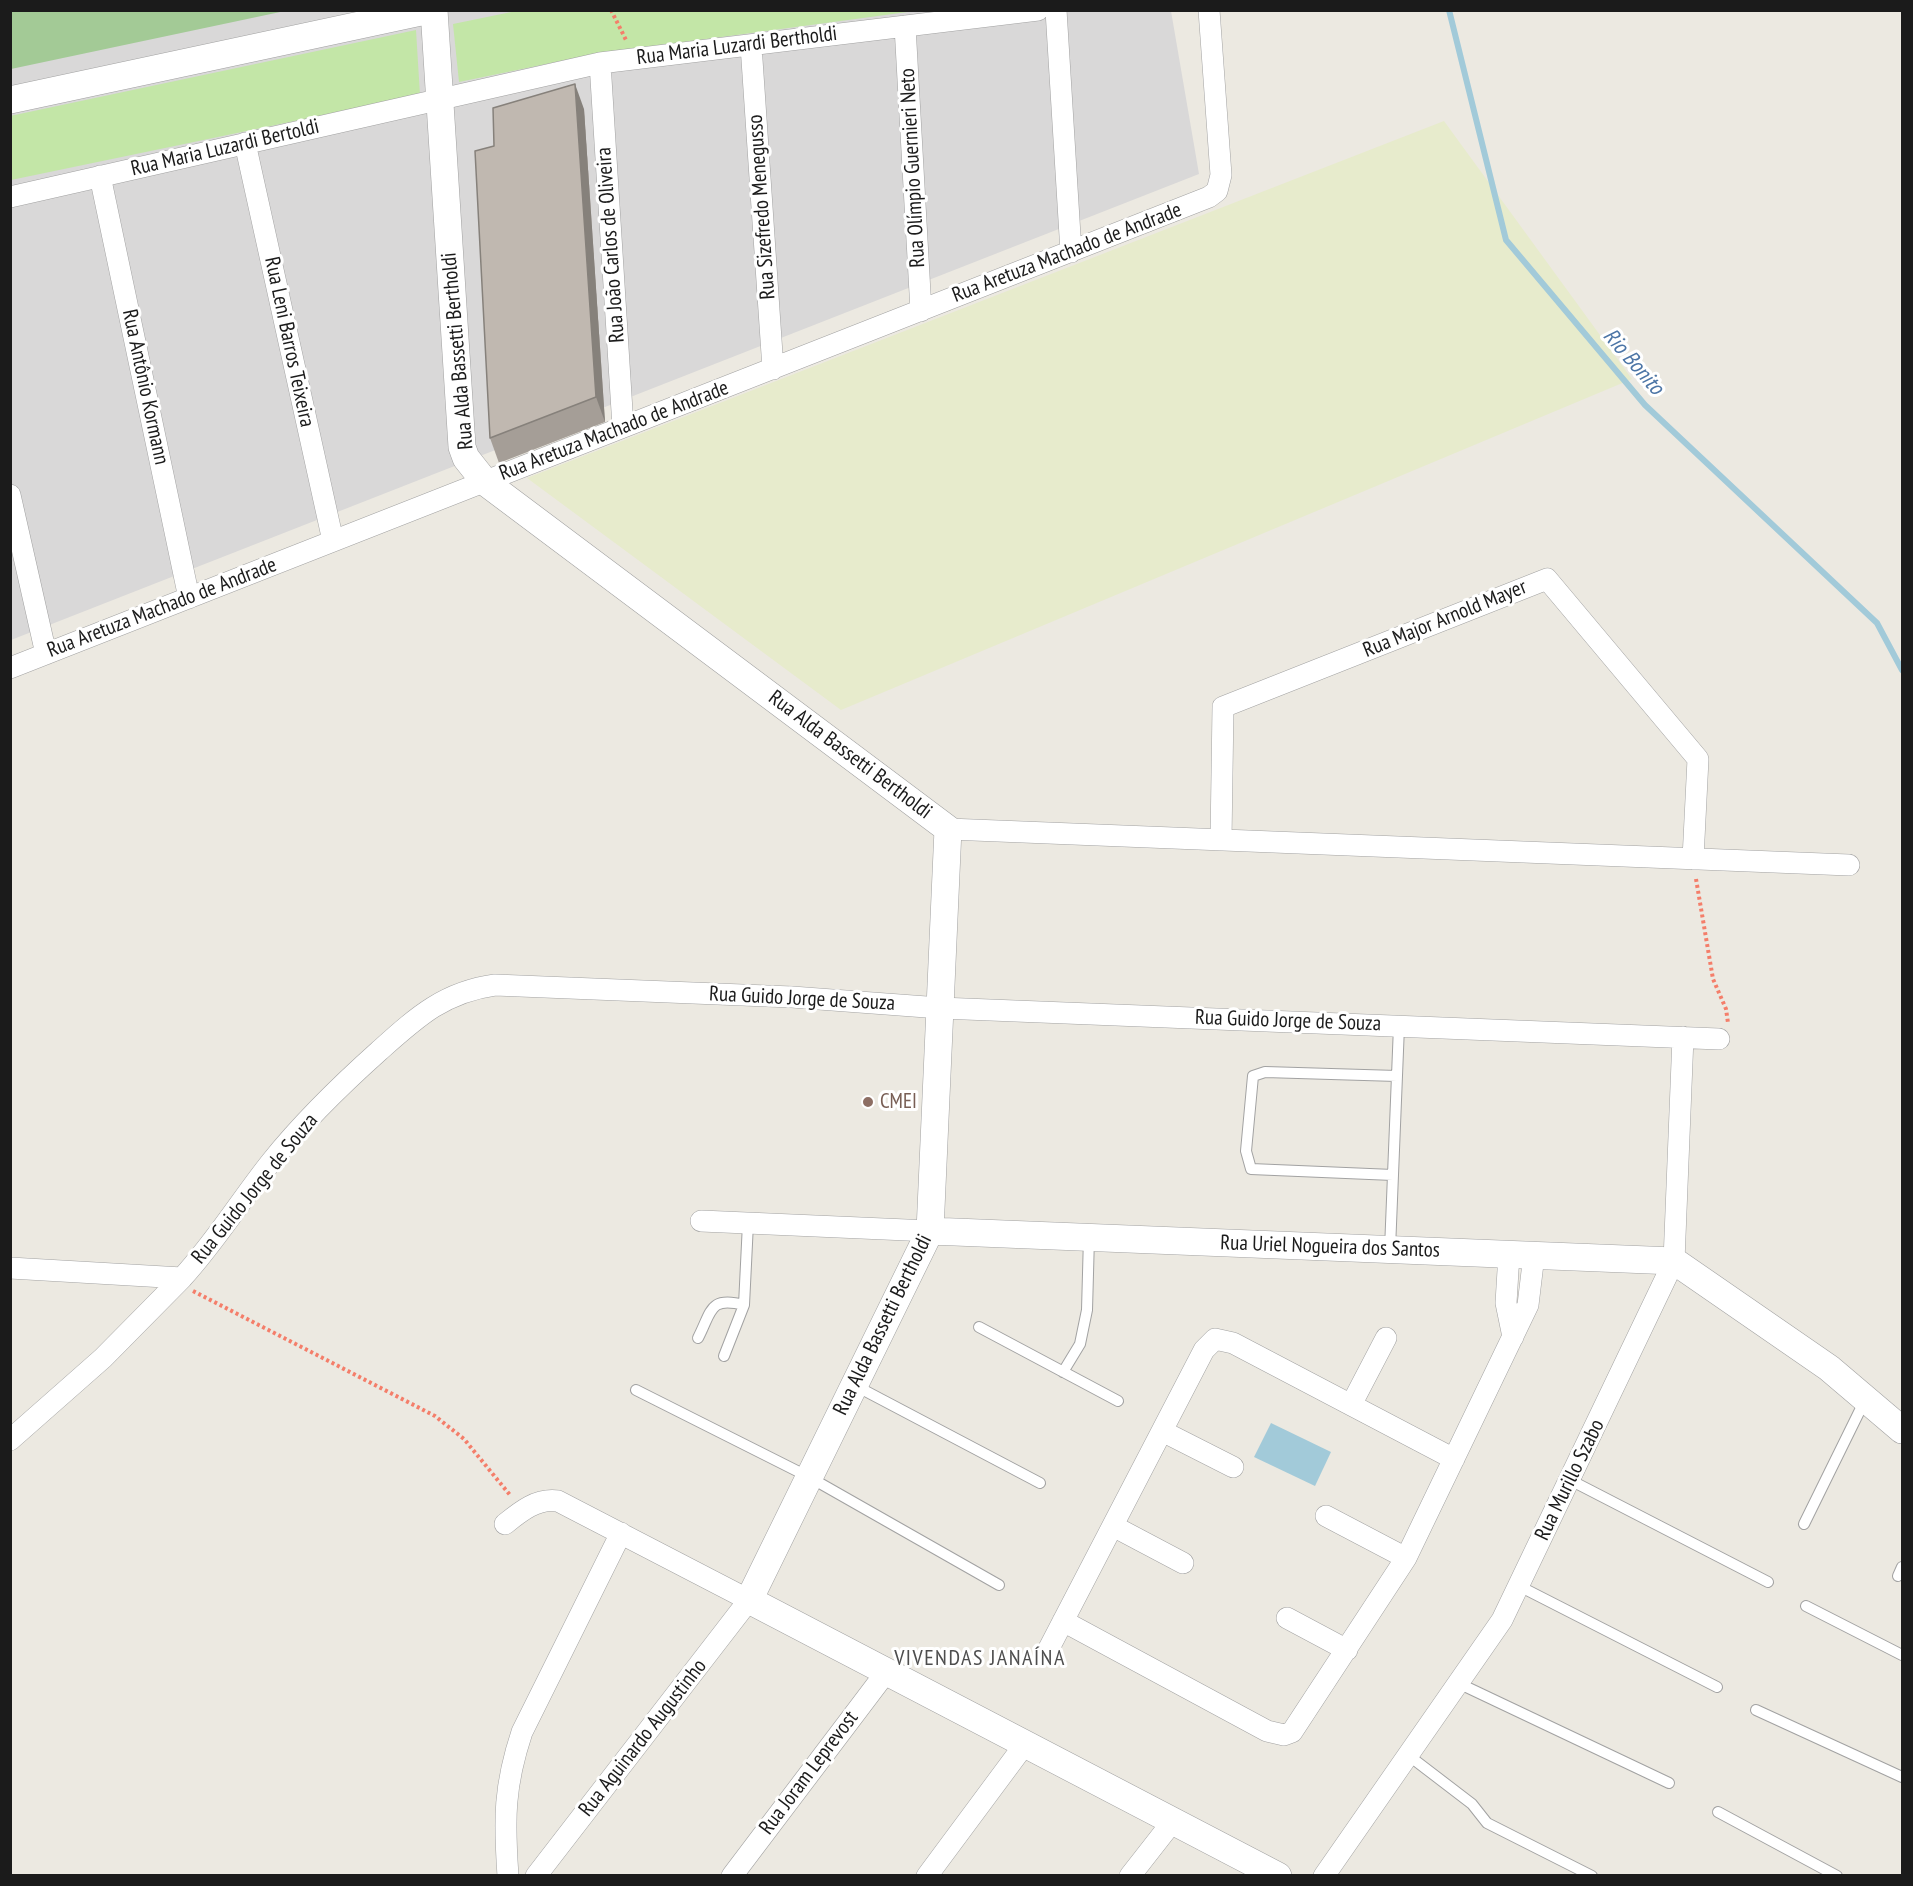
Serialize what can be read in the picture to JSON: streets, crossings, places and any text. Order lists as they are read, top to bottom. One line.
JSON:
{"streets":{"street":["Rua Maria Luzardi Bertholdi","Rua Maria Luzardi Bertoldi","Rua Olímpio Guernieri Neto","Rua Sizefredo Menegusso","Rua João Carlos de Oliveira","Rua Aretuza Machado de Andrade","Rua Leni Barros Teixeira","Rua Alda Bassetti Bertholdi","Rua Antônio Kormann","Rua Major Arnold Mayer","Rua Guido Jorge de Souza","Rua Uriel Nogueira dos Santos","Rua Murillo Szabo","Rua Aguinardo Augustinho","Rua Joram Leprevost"]},"crossings":[["Rua Maria Luzardi Bertholdi","Rua Maria Luzardi Bertoldi"],["Rua Maria Luzardi Bertholdi","Rua Olímpio Guernieri Neto"],["Rua Maria Luzardi Bertholdi","Rua Sizefredo Menegusso"],["Rua Maria Luzardi Bertholdi","Rua João Carlos de Oliveira"],["Rua Maria Luzardi Bertholdi","Rua Alda Bassetti Bertholdi"],["Rua Maria Luzardi Bertoldi","Rua Leni Barros Teixeira"],["Rua Maria Luzardi Bertoldi","Rua Alda Bassetti Bertholdi"],["Rua Maria Luzardi Bertoldi","Rua Antônio Kormann"],["Rua Olímpio Guernieri Neto","Rua Aretuza Machado de Andrade"],["Rua Sizefredo Menegusso","Rua Aretuza Machado de Andrade"],["Rua João Carlos de Oliveira","Rua Aretuza Machado de Andrade"],["Rua Aretuza Machado de Andrade","Rua Leni Barros Teixeira"],["Rua Aretuza Machado de Andrade","Rua Alda Bassetti Bertholdi"],["Rua Aretuza Machado de Andrade","Rua Antônio Kormann"],["Rua Alda Bassetti Bertholdi","Rua Guido Jorge de Souza"],["Rua Alda Bassetti Bertholdi","Rua Uriel Nogueira dos Santos"],["Rua Alda Bassetti Bertholdi","Rua Aguinardo Augustinho"],["Rua Guido Jorge de Souza","Rua Murillo Szabo"],["Rua Uriel Nogueira dos Santos","Rua Murillo Szabo"]],"districts":["VIVENDAS JANAÍNA"],"water":["Rio Bonito"],"places":["CMEI"]}
